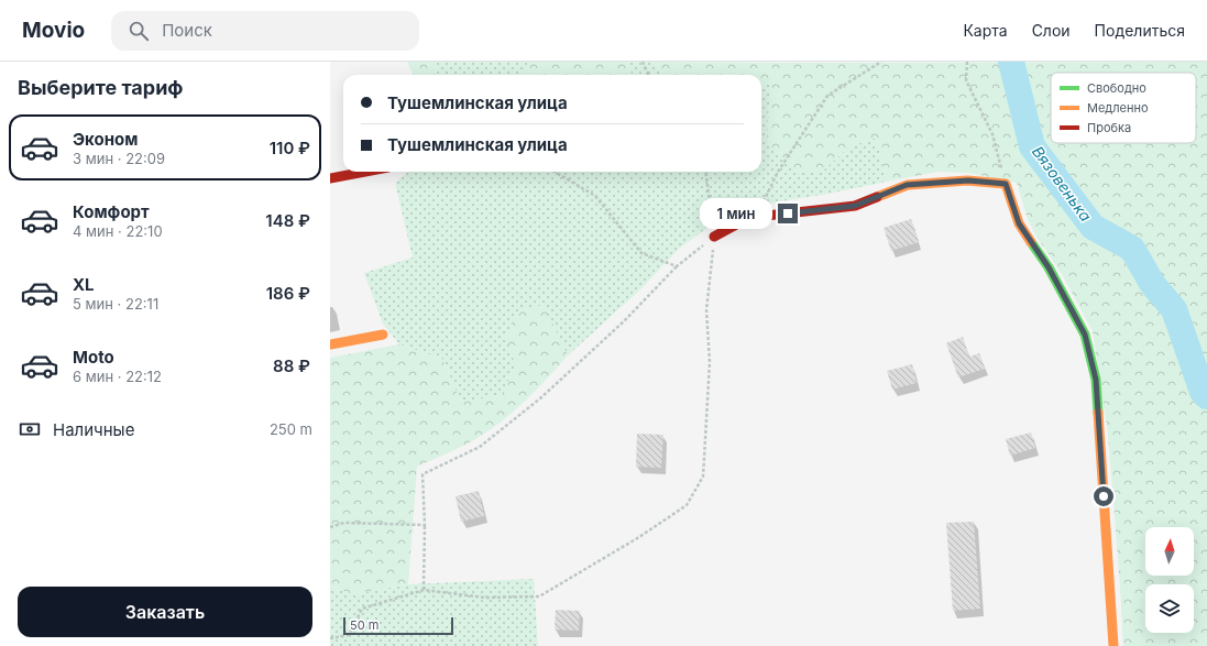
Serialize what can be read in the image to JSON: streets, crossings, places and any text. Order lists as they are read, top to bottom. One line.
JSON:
{"water":["Вязовенька"],"legend":["Свободно","Медленно","Пробка"],"scale_bar":"50 m","north":"top","page":{"header":"Movio","search":"Поиск","nav":["Карта","Слои","Поделиться"],"heading":"Выберите тариф","banner":["Тушемлинская улица","Тушемлинская улица"],"list":[{"name":"Эконом","note":"3 мин · 22:09","value":"110 ₽"},{"name":"Комфорт","note":"4 мин · 22:10","value":"148 ₽"},{"name":"XL","note":"5 мин · 22:11","value":"186 ₽"},{"name":"Moto","note":"6 мин · 22:12","value":"88 ₽"}],"bubble":"1 мин","pay":["Наличные","250 m"],"buttons":"Заказать","scale":"50 m"}}
